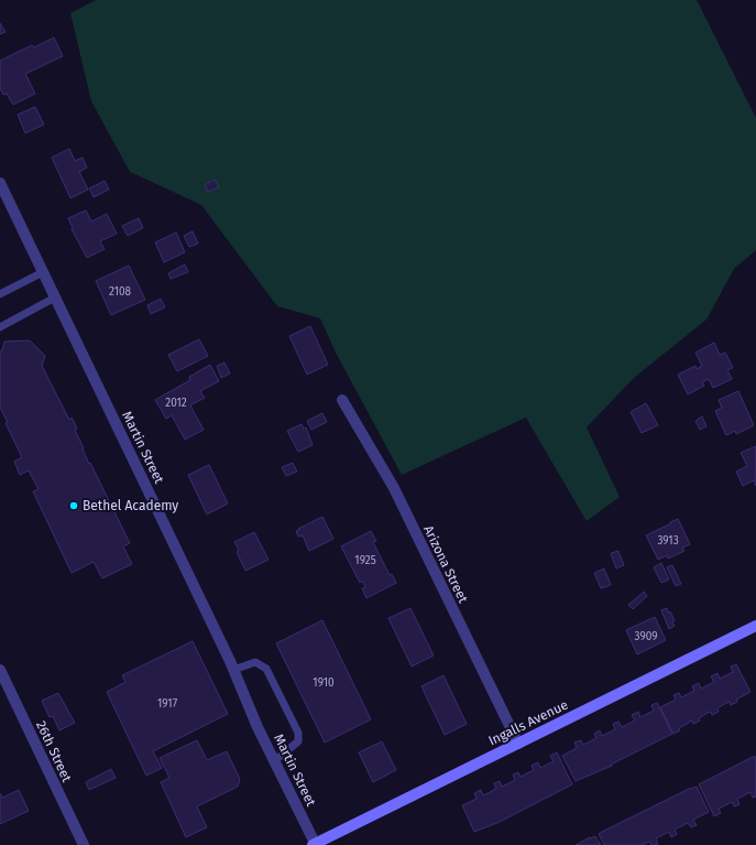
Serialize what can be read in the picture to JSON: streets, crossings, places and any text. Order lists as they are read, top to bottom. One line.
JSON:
{"streets":{"main road":["Ingalls Avenue"],"street":["Martin Street","Arizona Street","26th Street"]},"crossings":[["Martin Street","Ingalls Avenue"],["Arizona Street","Ingalls Avenue"]],"places":["Bethel Academy"],"house_numbers":["2108","2012","3913","1925","3909","1910","1917"]}
